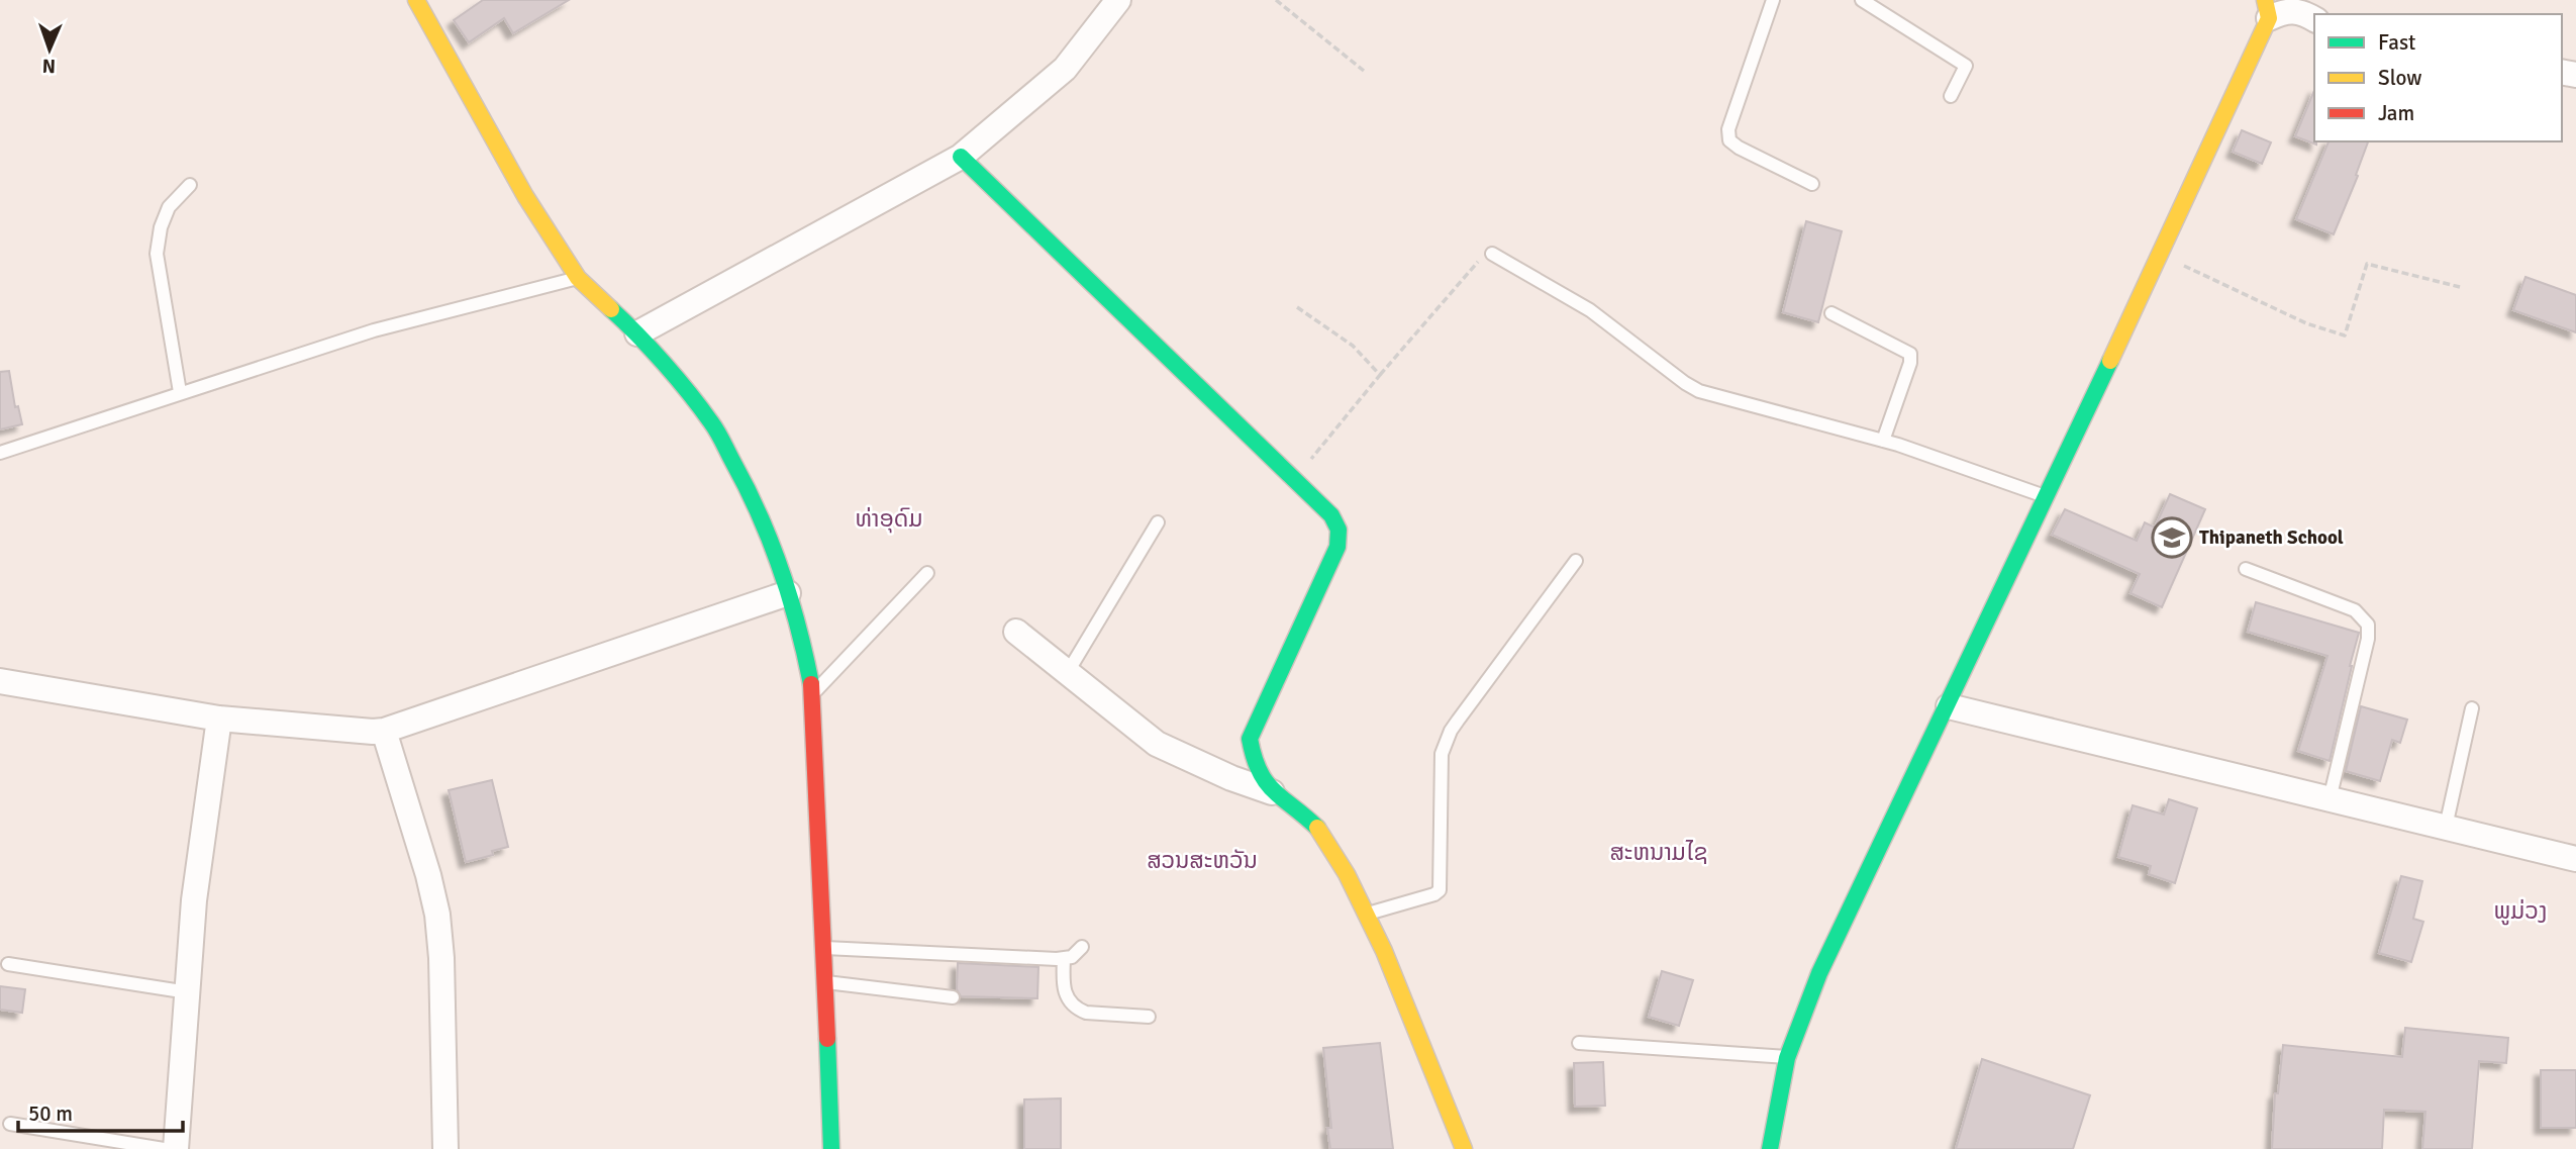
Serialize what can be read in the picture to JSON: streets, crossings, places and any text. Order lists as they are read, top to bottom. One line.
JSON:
{"districts":["ທ່າອຸດົມ","ສະຫນາມໄຊ","ສວນສະຫວັນ","ພູມ່ວງ"],"places":{"school or university":["Thipaneth School"]},"legend":["Fast","Slow","Jam"],"scale_bar":"50 m","north":"bottom"}
